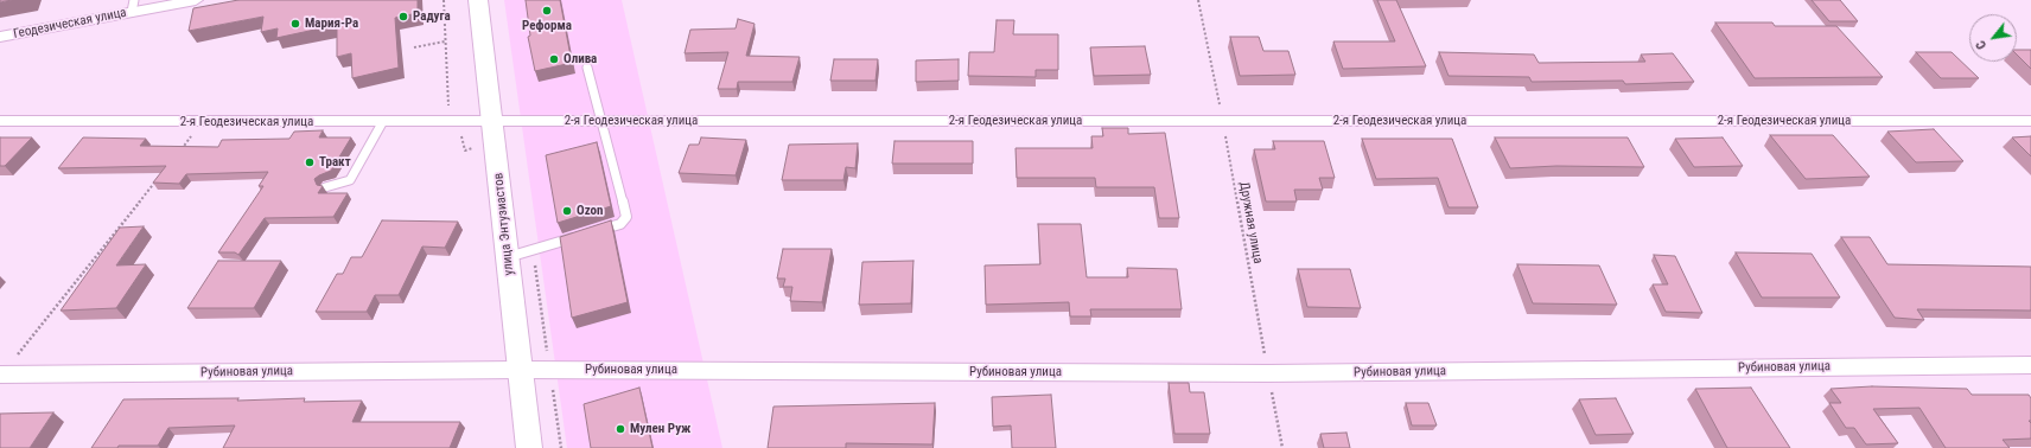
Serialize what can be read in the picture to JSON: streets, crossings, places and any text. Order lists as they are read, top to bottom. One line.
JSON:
{"streets":{"street":["Геодезическая улица","2-я Геодезическая улица","улица Энтузиастов","Рубиновая улица"],"path":["Дружная улица"]},"crossings":[["2-я Геодезическая улица","Дружная улица"],["2-я Геодезическая улица","улица Энтузиастов"],["Дружная улица","Рубиновая улица"],["улица Энтузиастов","Рубиновая улица"]],"places":["Реформа","Радуга","Мария-Ра","Олива","Тракт","Ozon","Мулен Руж"],"north":"bottom left"}
